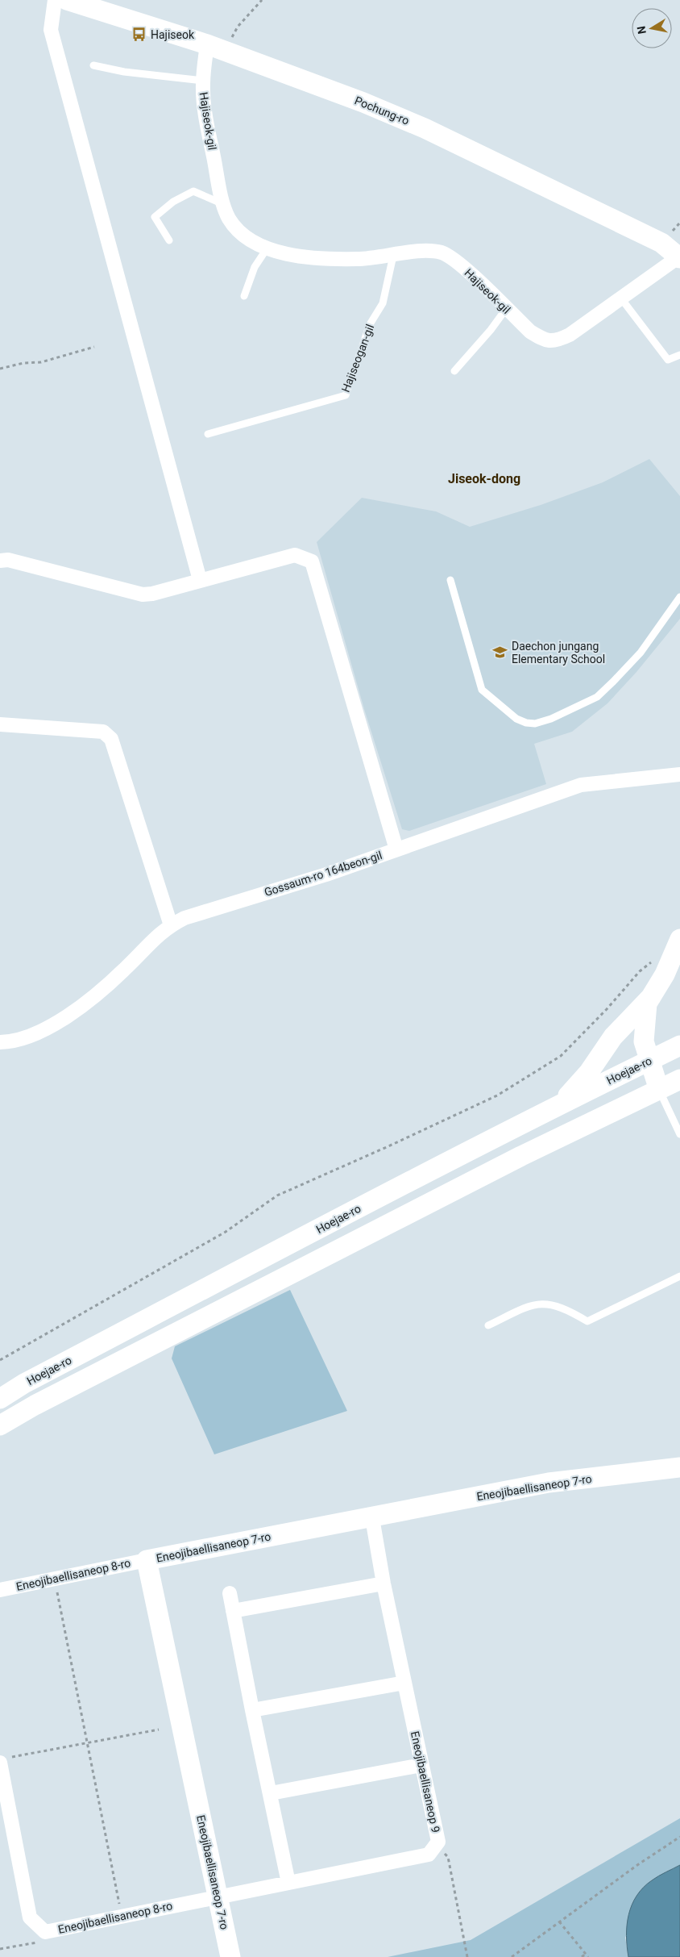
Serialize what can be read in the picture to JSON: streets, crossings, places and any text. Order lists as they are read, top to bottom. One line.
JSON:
{"streets":{"main road":["Pochung-ro","Hoejae-ro","Eneojibaellisaneop 7-ro"],"street":["Hajiseok-gil","Gossaum-ro 164beon-gil","Eneojibaellisaneop 8-ro","Eneojibaellisaneop 9"],"lane":["Hajiseogan-gil"]},"crossings":[["Pochung-ro","Hajiseok-gil"],["Hajiseok-gil","Hajiseogan-gil"],["Eneojibaellisaneop 7-ro","Eneojibaellisaneop 8-ro"],["Eneojibaellisaneop 7-ro","Eneojibaellisaneop 9"],["Eneojibaellisaneop 8-ro","Eneojibaellisaneop 9"]],"districts":["Jiseok-dong"],"places":{"bus stop":["Hajiseok"],"school or university":["Daechon jungang Elementary School"]},"north":"left"}
